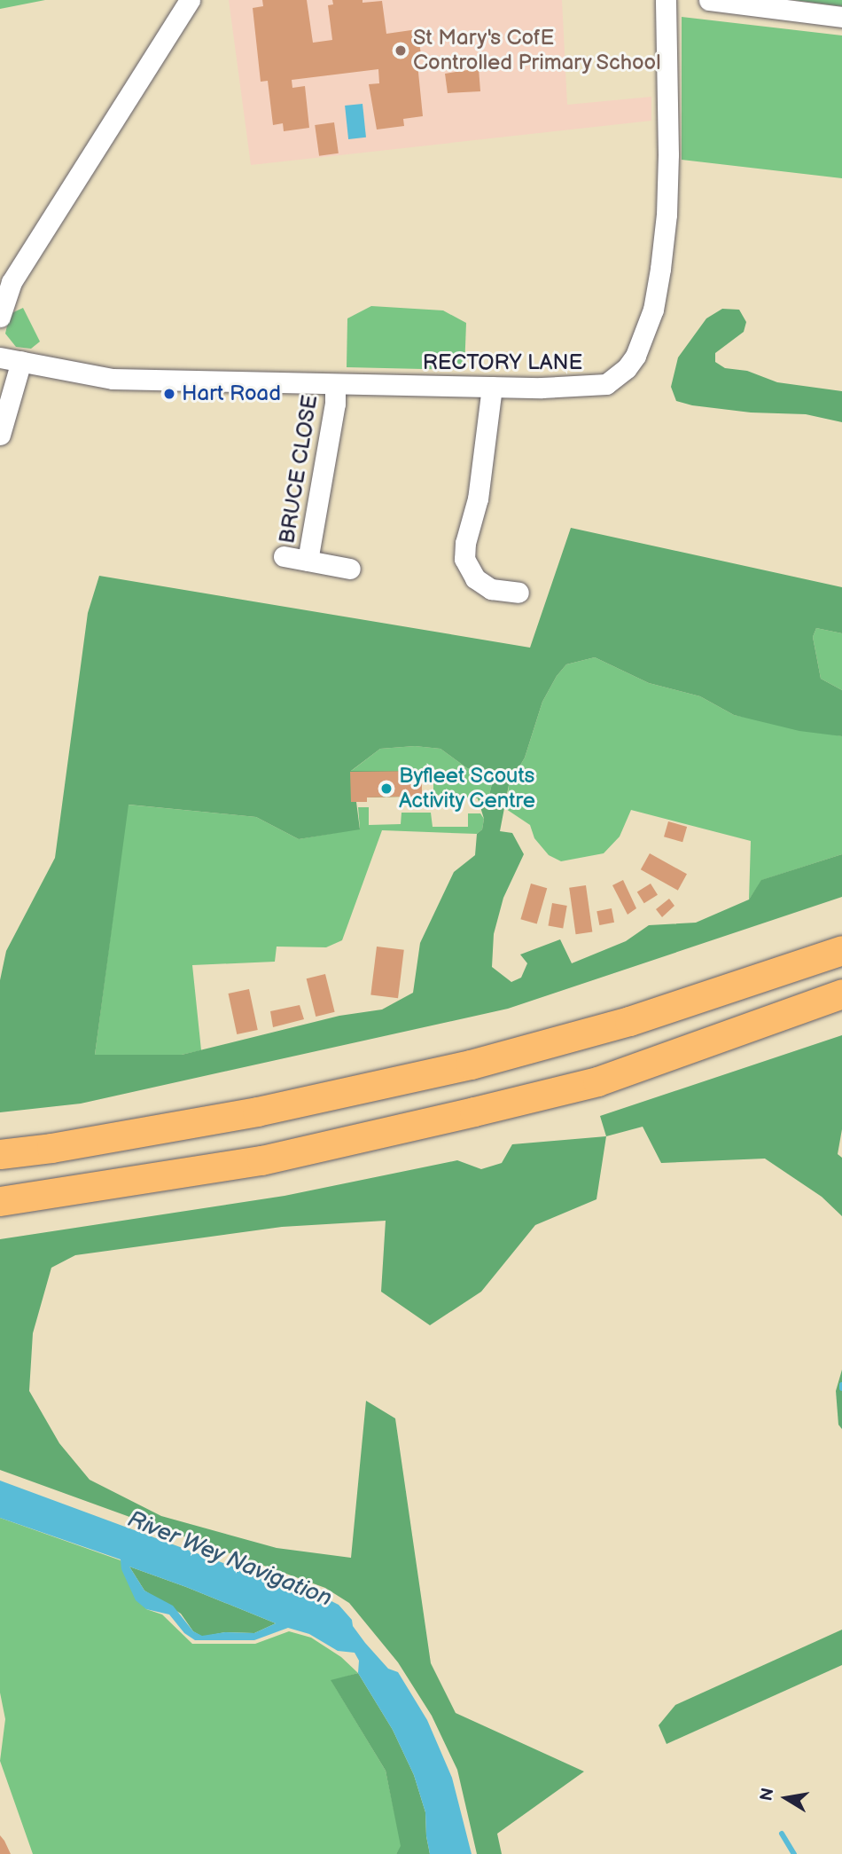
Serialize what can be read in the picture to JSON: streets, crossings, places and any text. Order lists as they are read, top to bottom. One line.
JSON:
{"streets":{"street":["RECTORY LANE","BRUCE CLOSE"]},"crossings":[["RECTORY LANE","BRUCE CLOSE"]],"water":["River Wey Navigation"],"places":["St Mary's CofE Controlled Primary School","Hart Road","Byfleet Scouts Activity Centre"],"north":"left"}
